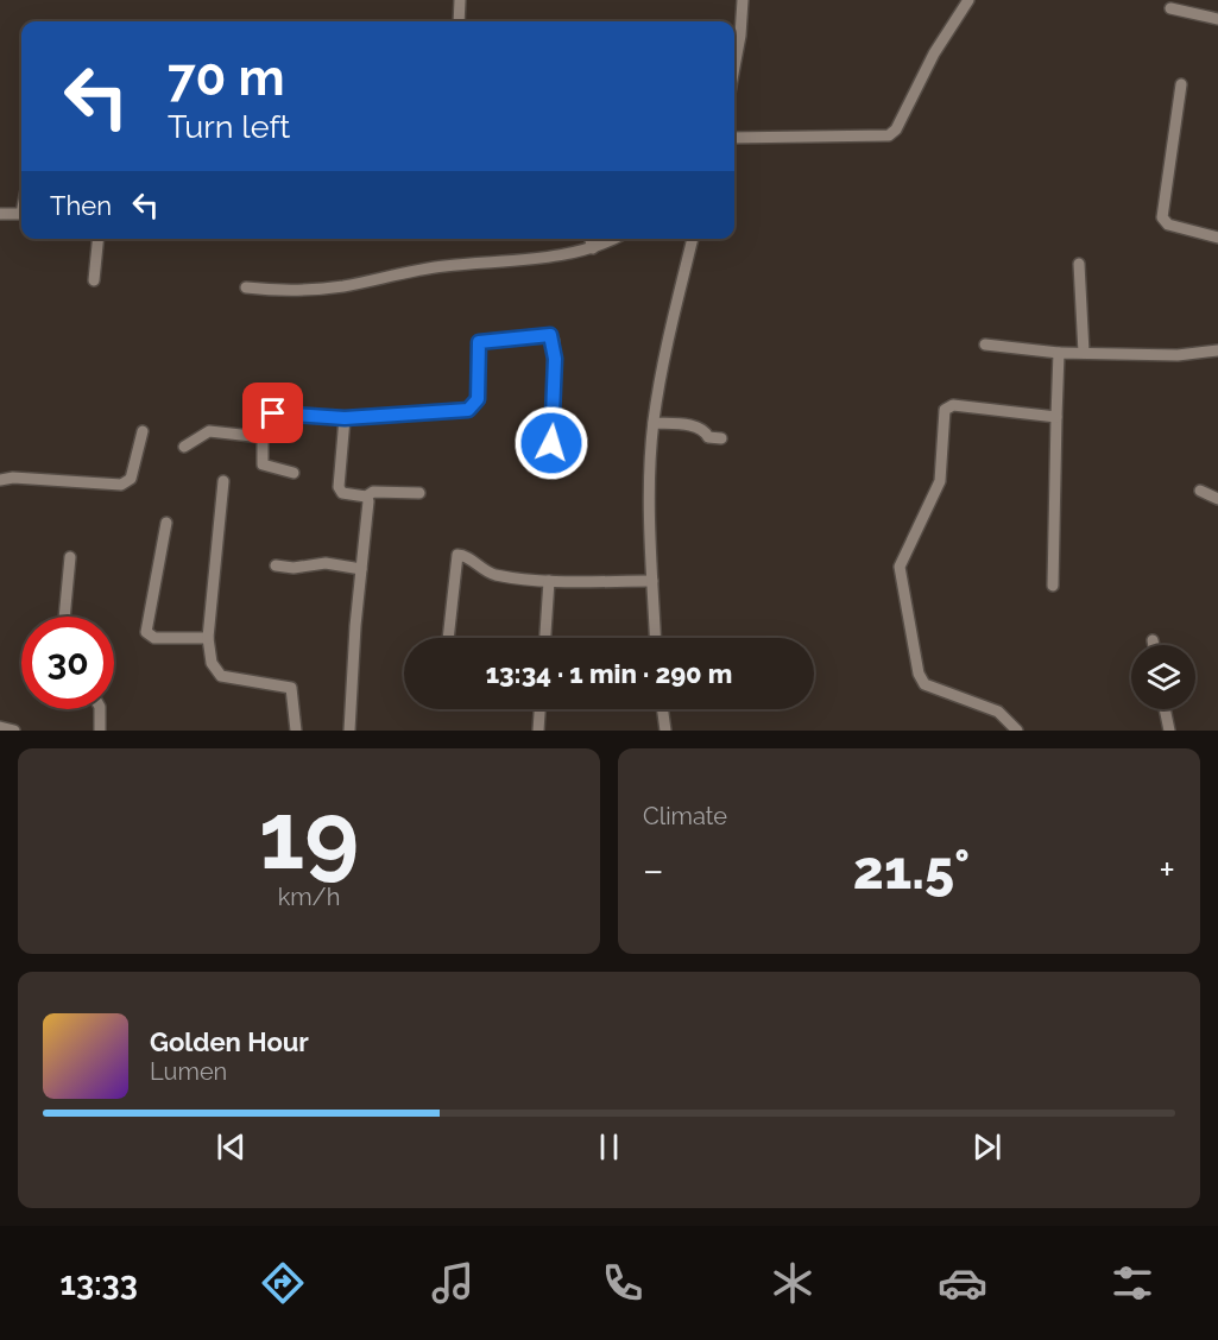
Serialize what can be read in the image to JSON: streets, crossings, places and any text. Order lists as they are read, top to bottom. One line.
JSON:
{"page":{"turn":["70 m","Turn left"],"then":"Then","limit":"30","trip":"13:34 · 1 min · 290 m","tile":[["19","km/h"],"Climate"],"heat":["−","21.5°","+"],"song":["Golden Hour","Lumen"],"tabs":"13:33"}}
